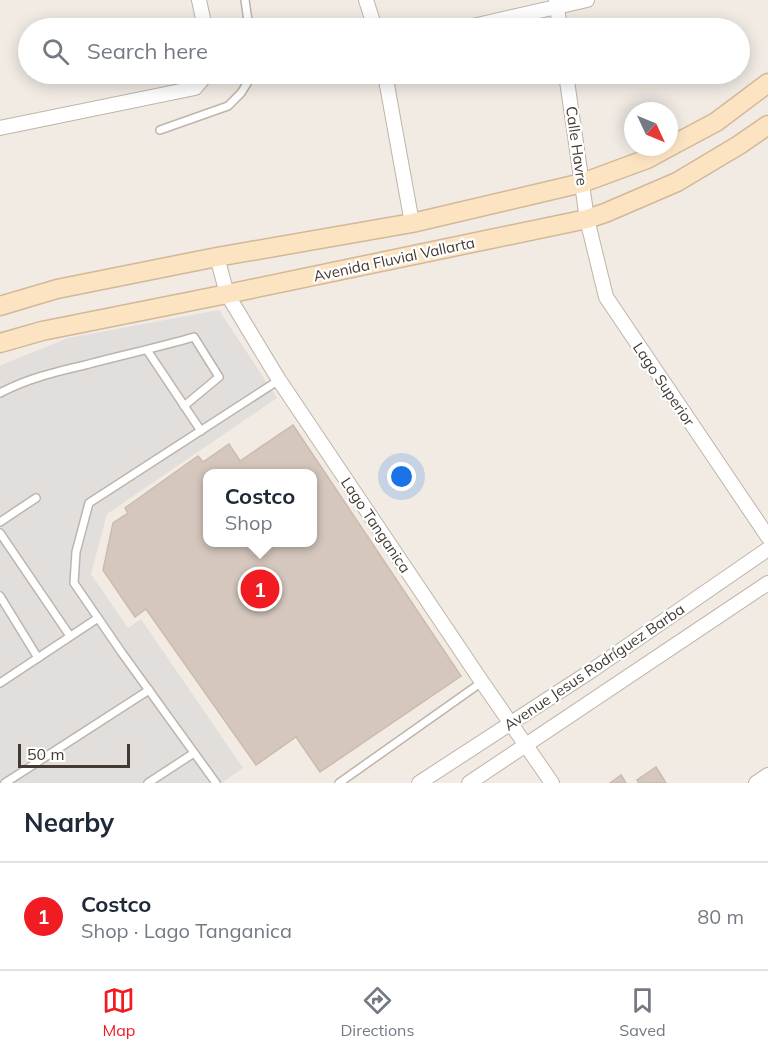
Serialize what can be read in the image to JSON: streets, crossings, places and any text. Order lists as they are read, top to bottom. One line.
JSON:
{"streets":{"street":["Calle Havre","Avenida Fluvial Vallarta","Lago Superior","Lago Tanganica","Avenue Jesus Rodríguez Barba"]},"crossings":[["Calle Havre","Avenida Fluvial Vallarta"],["Calle Havre","Lago Superior"],["Avenida Fluvial Vallarta","Lago Superior"],["Avenida Fluvial Vallarta","Lago Tanganica"],["Lago Tanganica","Avenue Jesus Rodríguez Barba"]],"scale_bar":"50 m","north":"bottom right","page":{"search":"Search here","popup":["Costco","Shop"],"pins":"1","scale":"50 m","heading":"Nearby","list":[{"mark":"1","name":"Costco","note":"Shop · Lago Tanganica","value":"80 m"}],"nav":["Map","Directions","Saved"]}}
